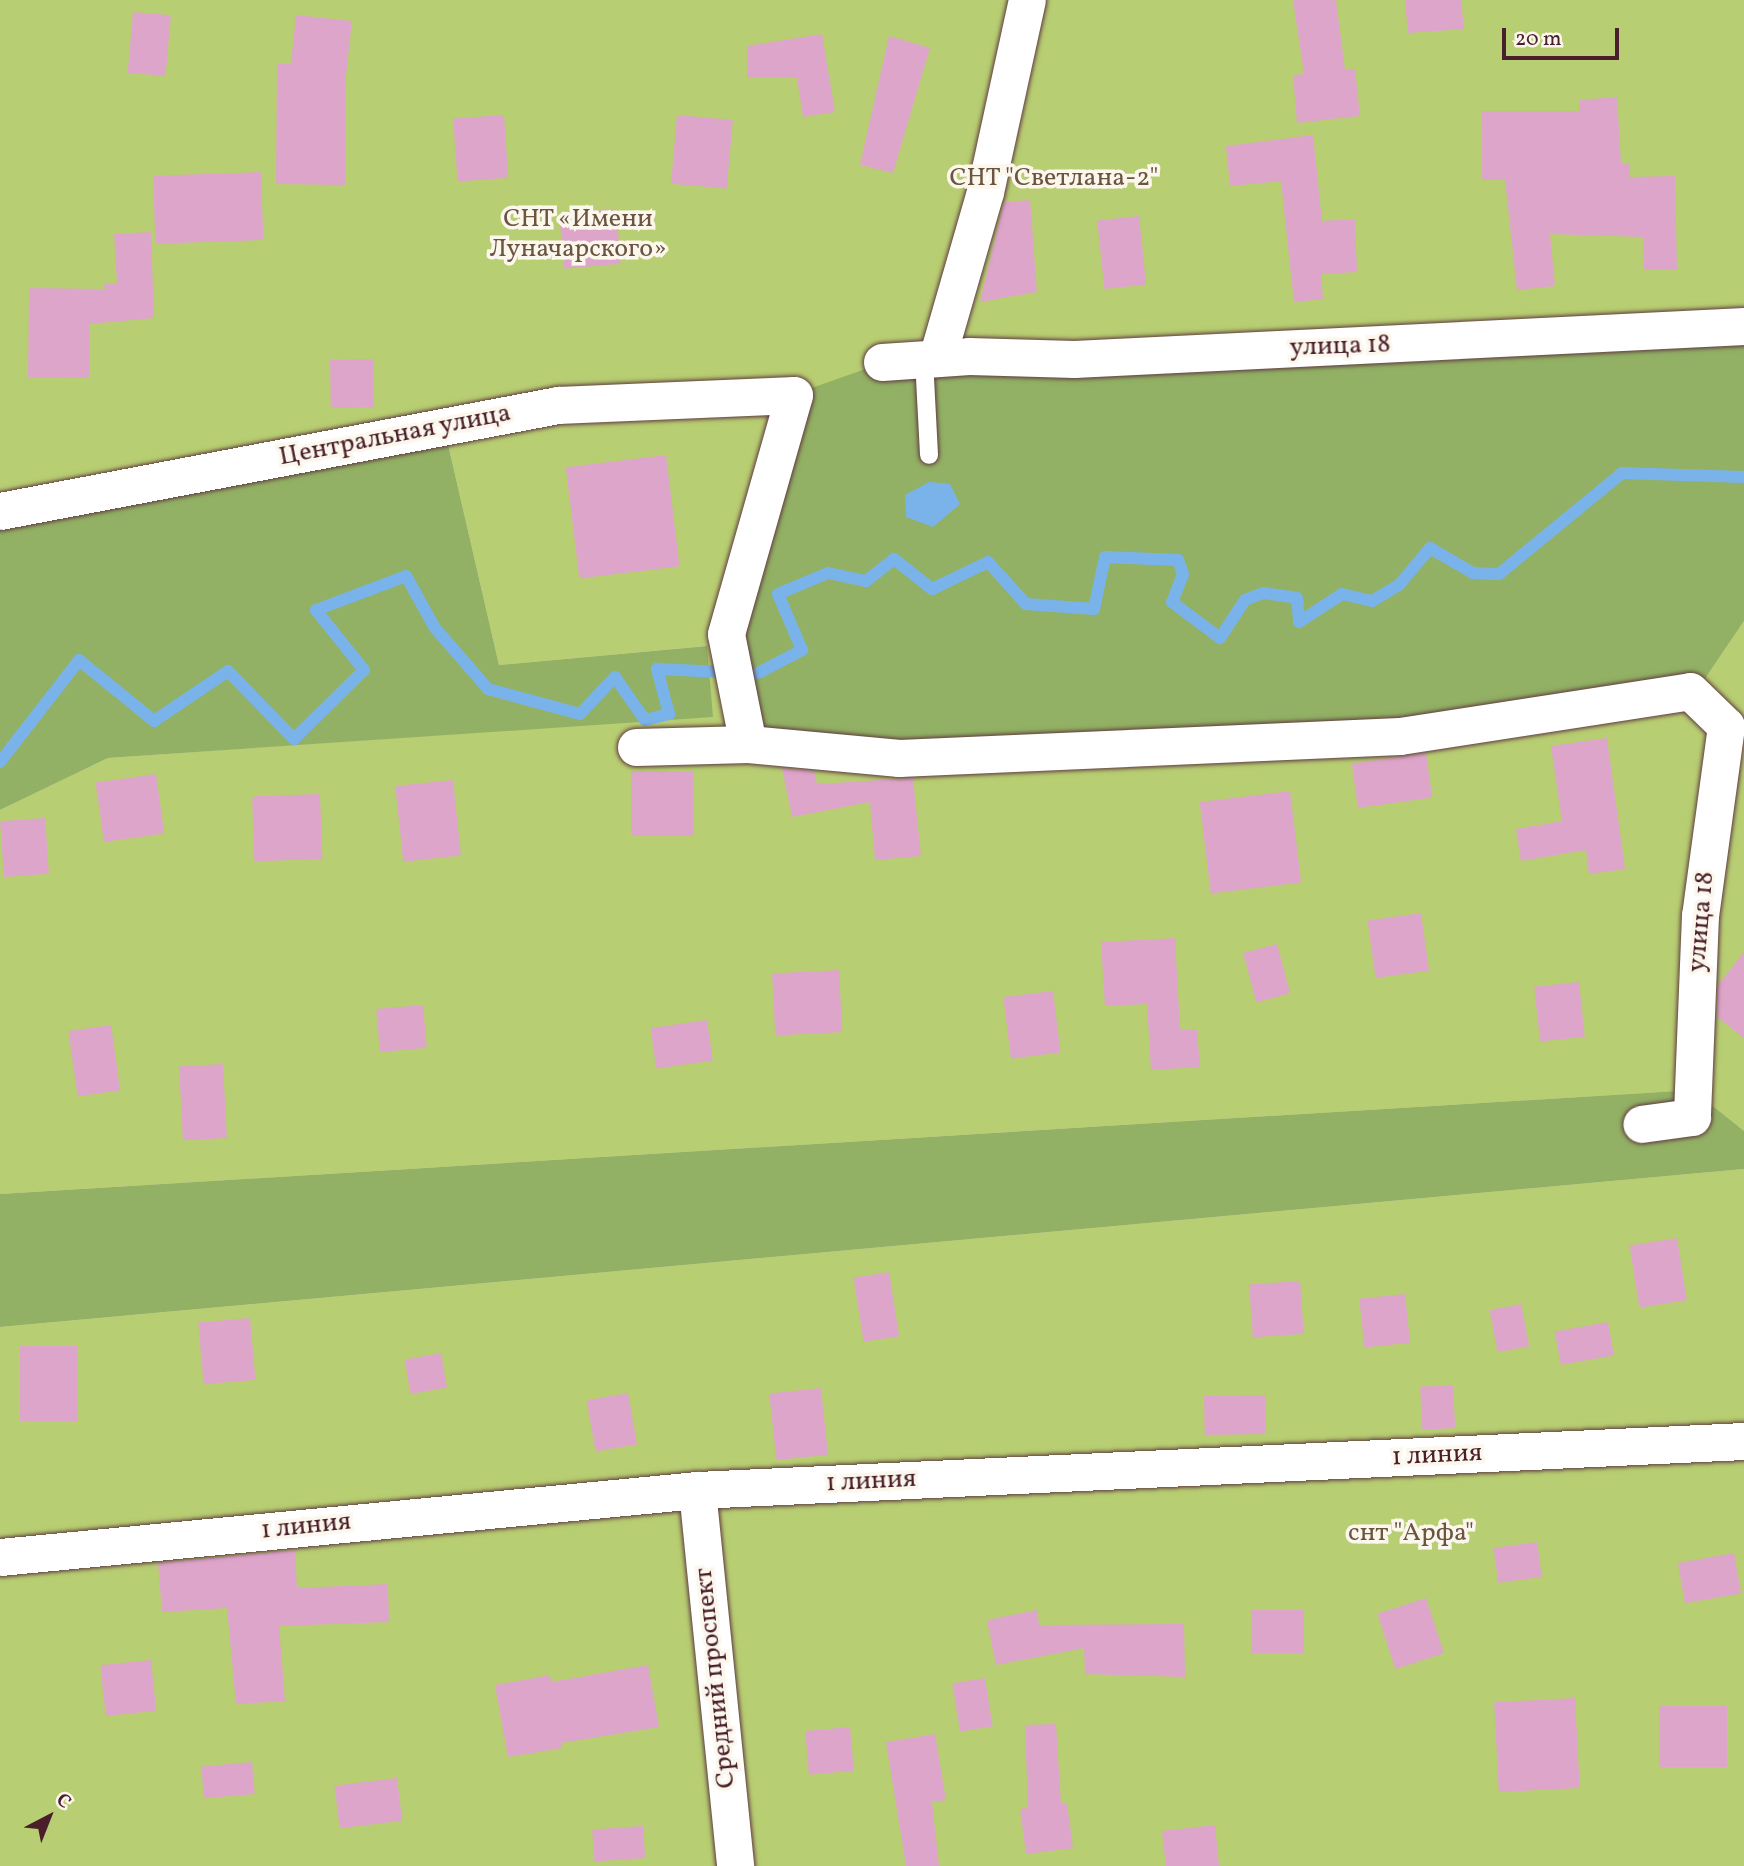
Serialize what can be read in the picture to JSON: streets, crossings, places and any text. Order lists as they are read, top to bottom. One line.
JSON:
{"streets":{"street":["улица 18","Центральная улица","1 линия","Средний проспект"]},"crossings":[["улица 18","Центральная улица"],["1 линия","Средний проспект"]],"parks":["СНТ \"Светлана-2\"","СНТ «Имени Луначарского»","снт \"Арфа\""],"scale_bar":"20 m","north":"top right"}
